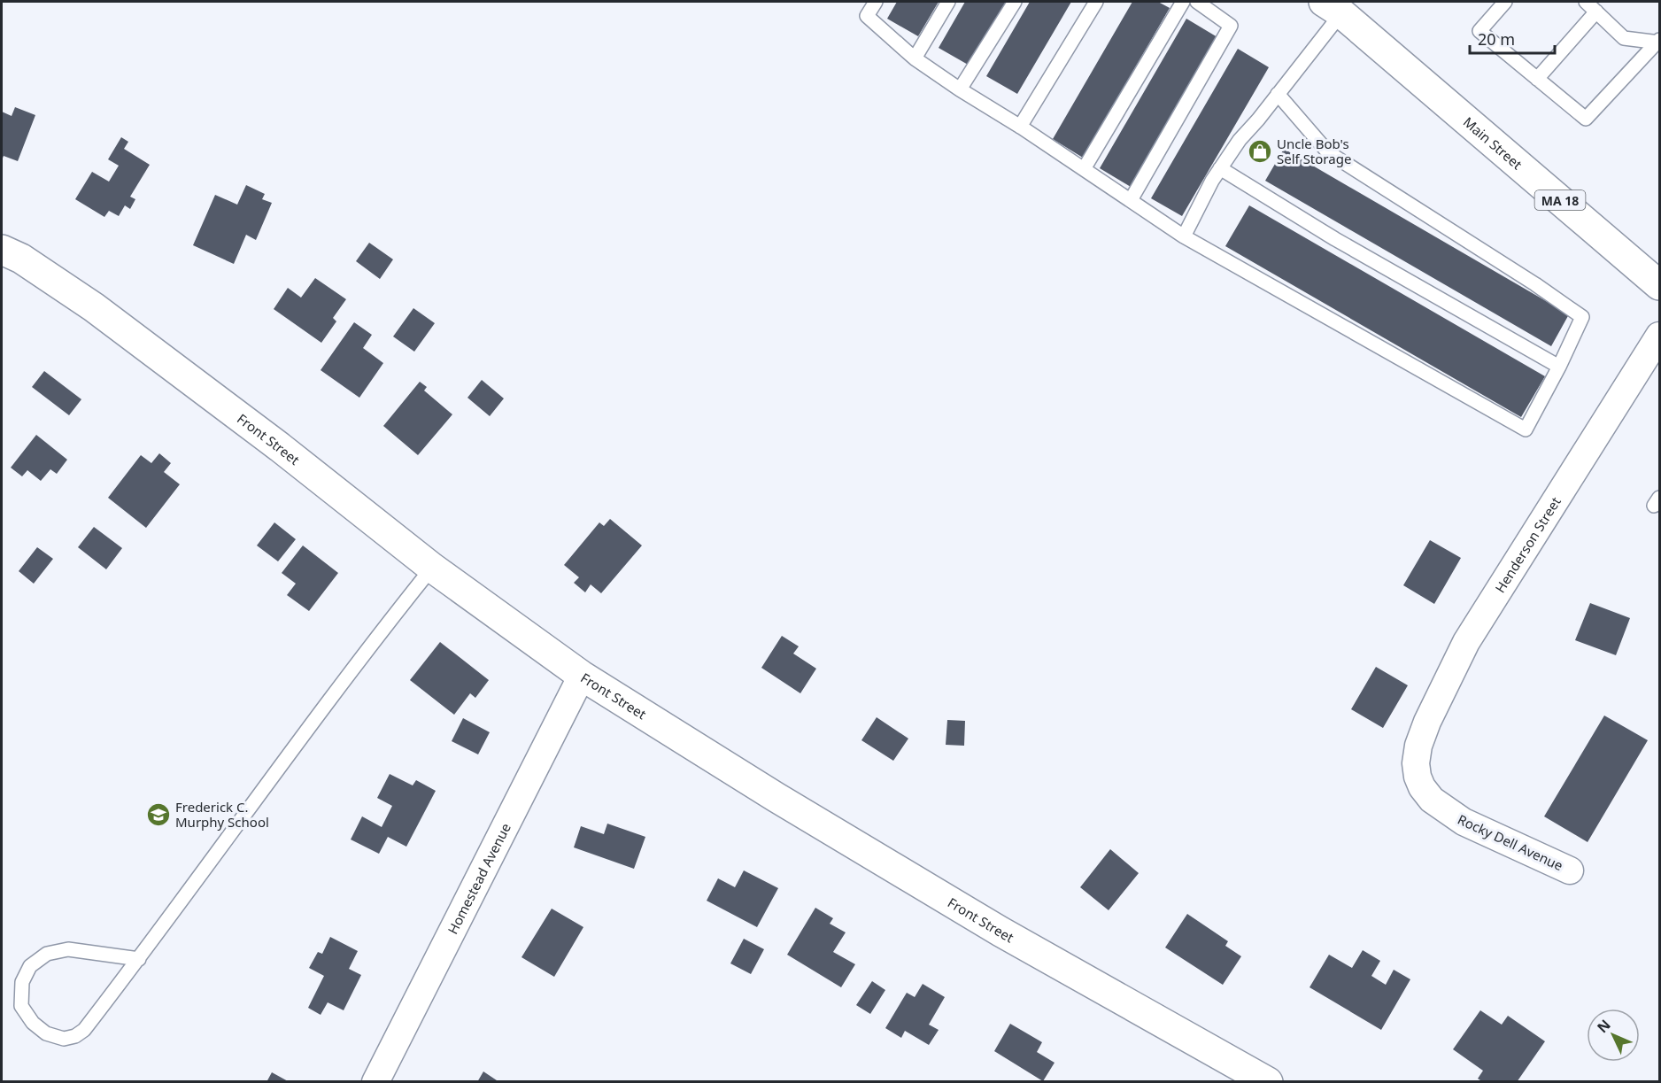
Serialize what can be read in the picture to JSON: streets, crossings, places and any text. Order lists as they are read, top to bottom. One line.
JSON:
{"streets":{"street":["Main Street","MA 18","Front Street","Henderson Street","Rocky Dell Avenue","Homestead Avenue"]},"crossings":[["Front Street","Homestead Avenue"],["Henderson Street","Rocky Dell Avenue"]],"places":{"shop":["Uncle Bob's Self Storage"],"school or university":["Frederick C. Murphy School"]},"scale_bar":"20 m","north":"top left"}
